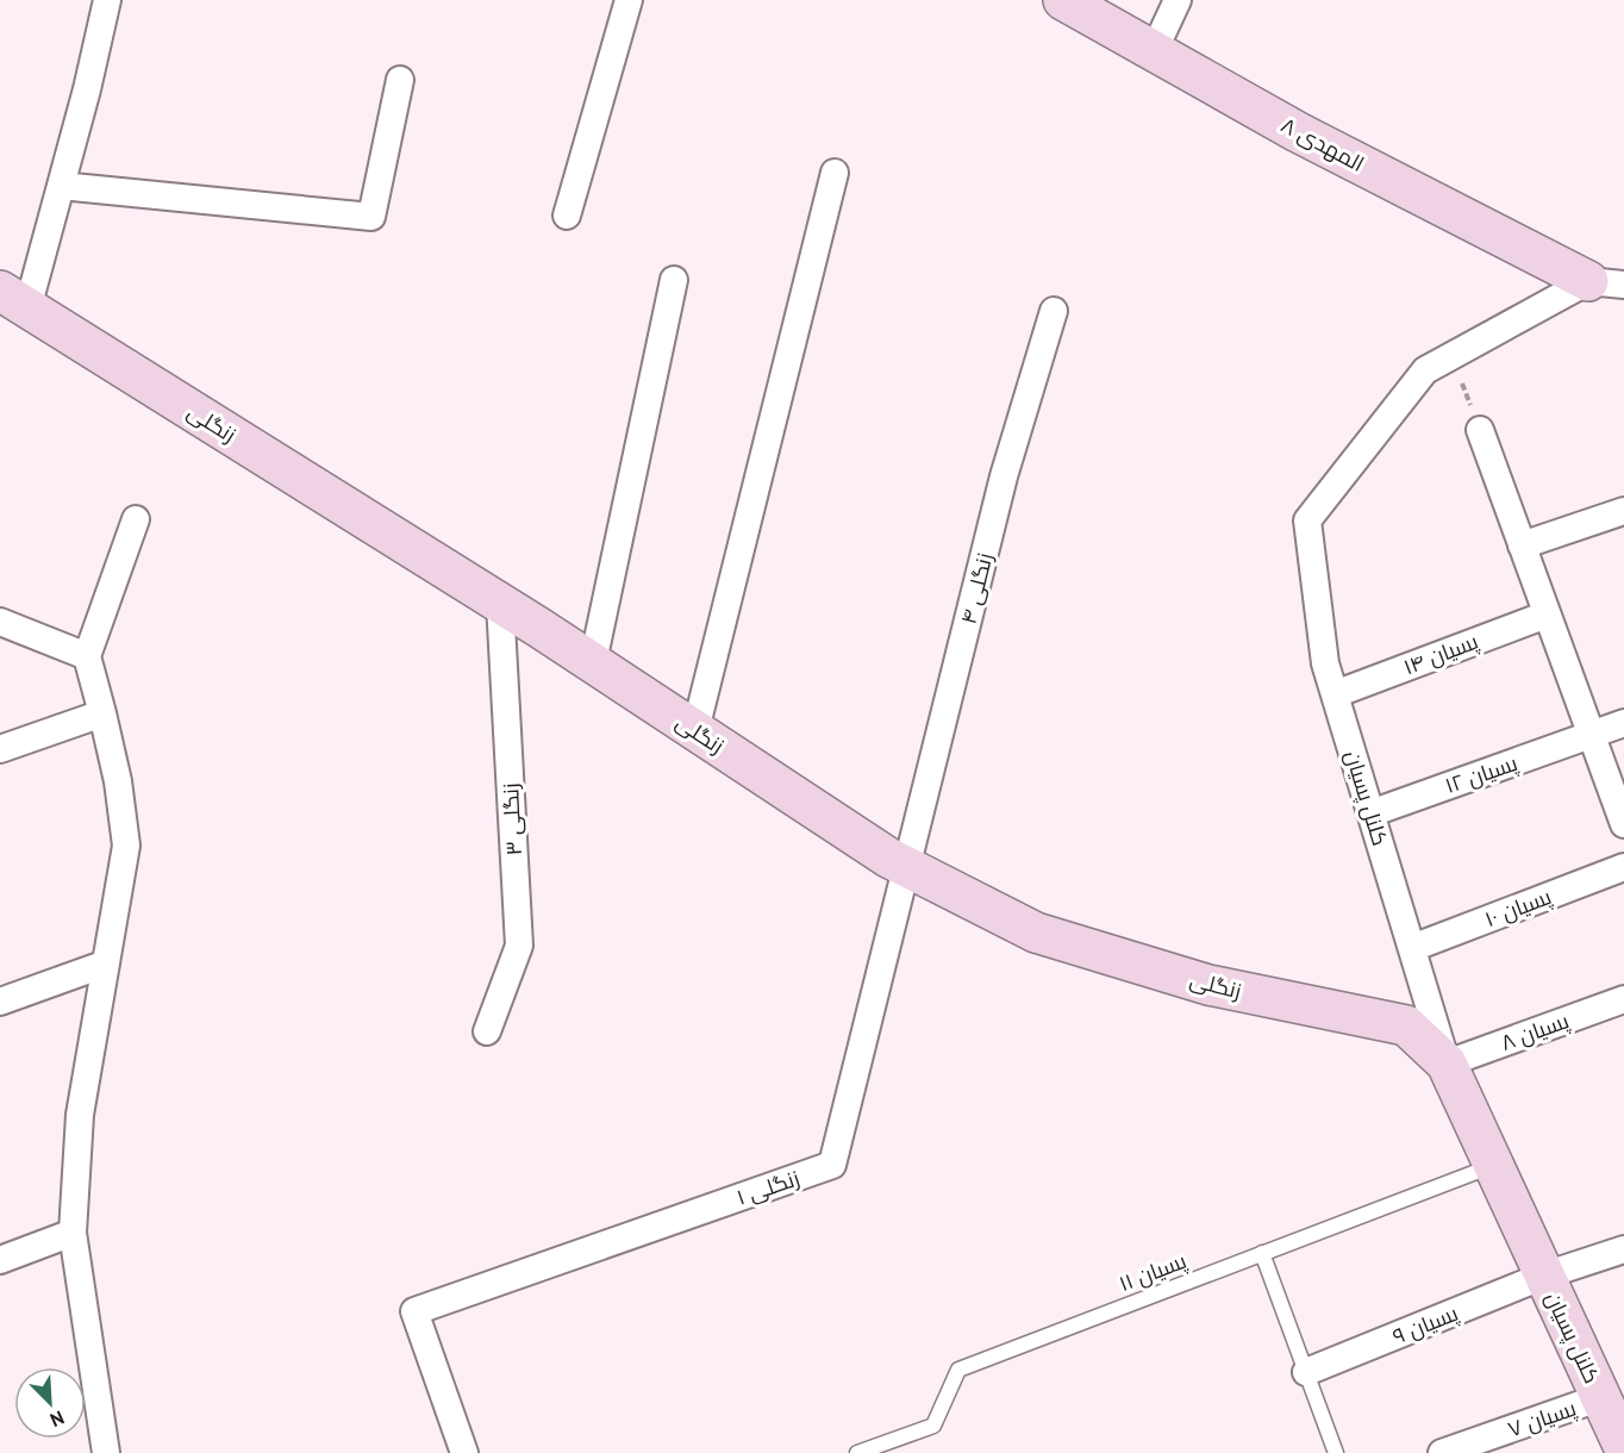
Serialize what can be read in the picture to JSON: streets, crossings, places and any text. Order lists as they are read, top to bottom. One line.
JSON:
{"streets":{"street":["المهدی ۸","زنگلی","زنگلی ۴","پسیان ۱۴","پسیان ۱۲","کلنل پسیان","زنگلی ۳","پسیان ۱۰","پسیان ۸","زنگلی ۱","پسیان ۹","پسیان ۷"],"lane":["پسیان ۱۱"]},"crossings":[["المهدی ۸","کلنل پسیان"],["زنگلی","زنگلی ۴"],["زنگلی","کلنل پسیان"],["زنگلی","زنگلی ۳"],["زنگلی","پسیان ۸"],["زنگلی","زنگلی ۱"],["زنگلی ۴","زنگلی ۱"],["پسیان ۱۴","کلنل پسیان"],["پسیان ۱۲","کلنل پسیان"],["کلنل پسیان","پسیان ۱۰"],["کلنل پسیان","پسیان ۸"],["کلنل پسیان","پسیان ۱۱"],["کلنل پسیان","پسیان ۹"],["کلنل پسیان","پسیان ۷"]],"north":"bottom right"}
